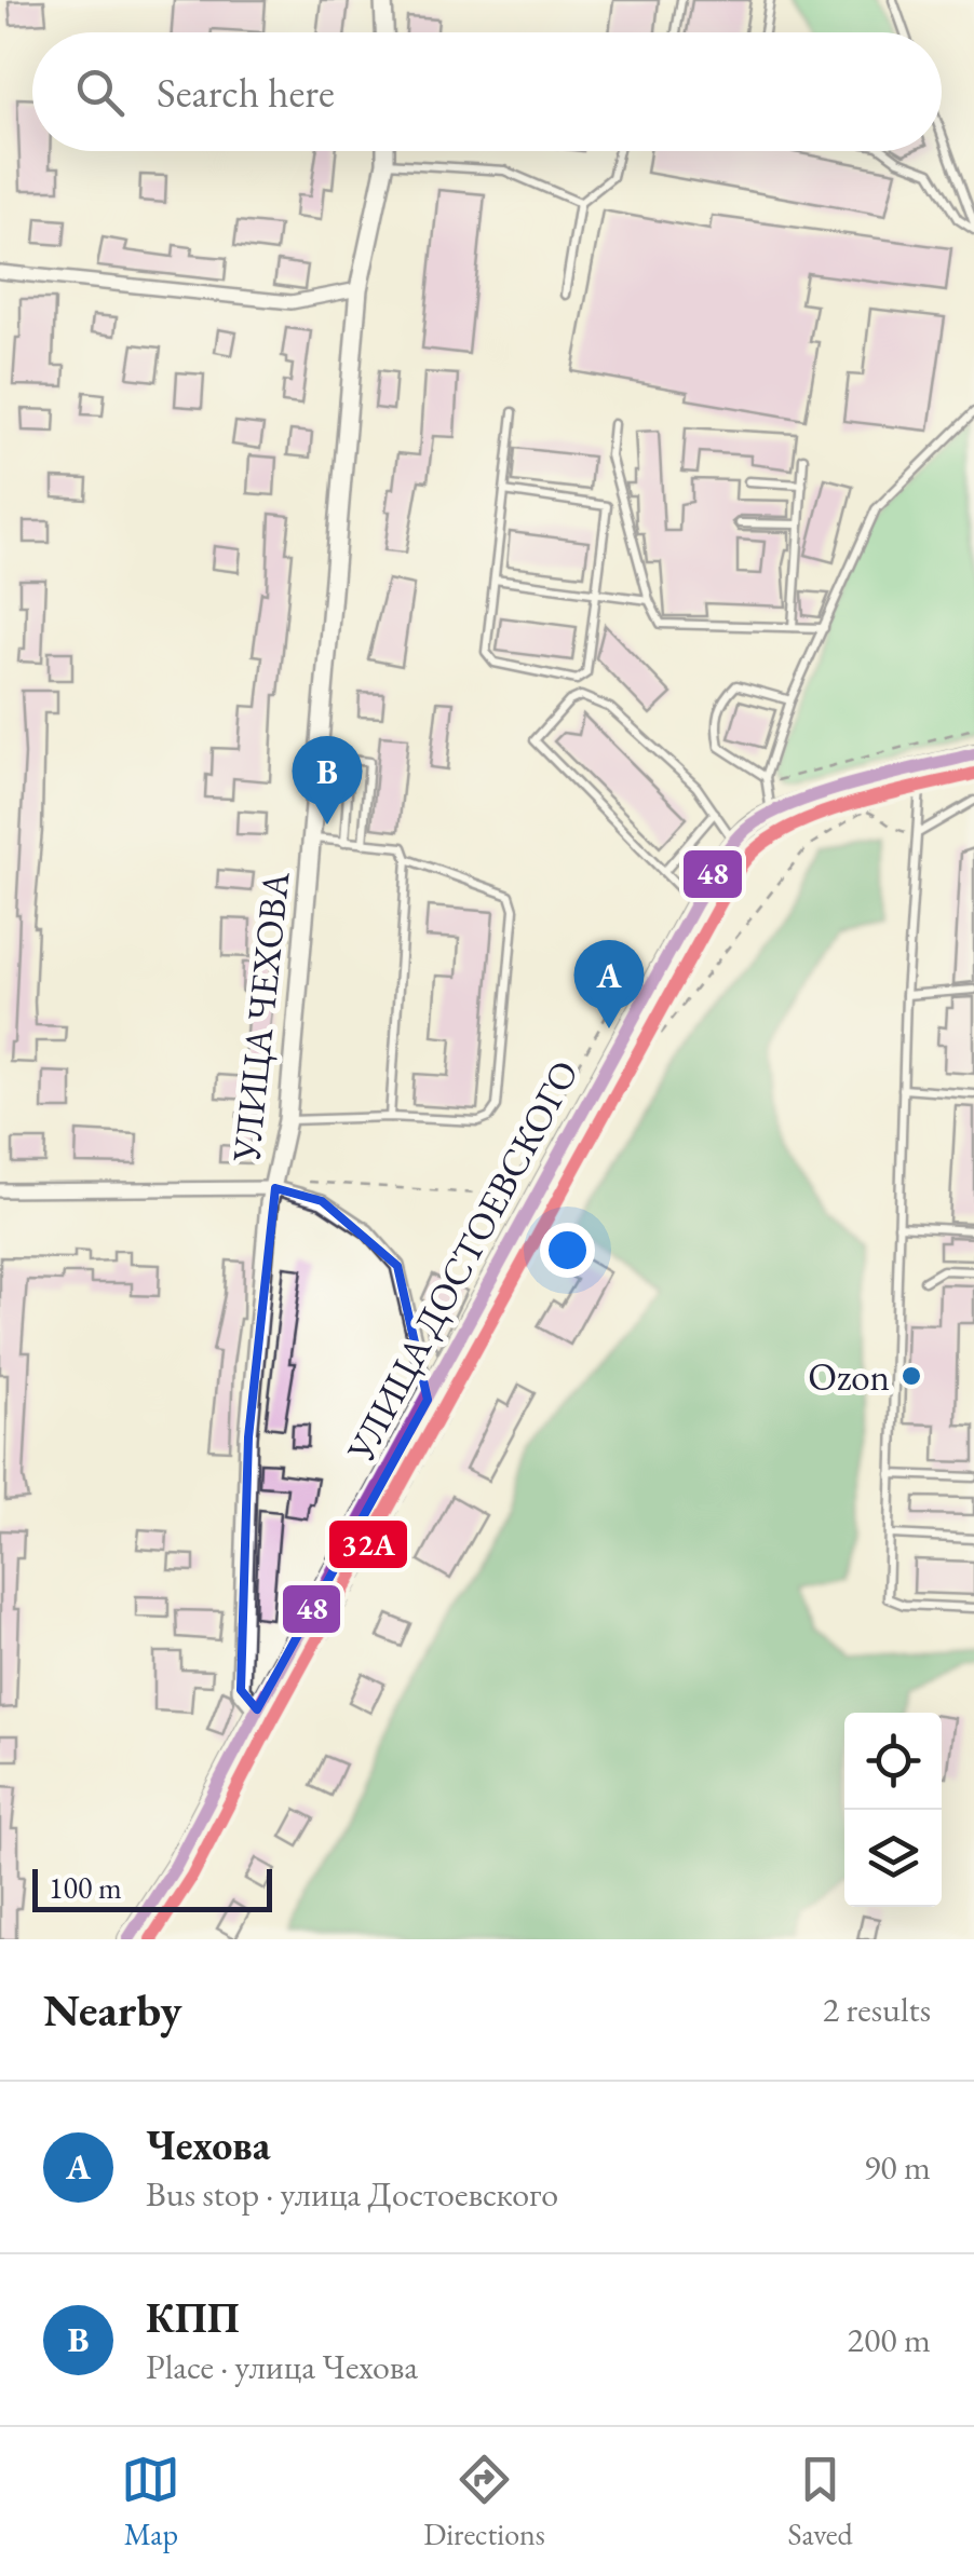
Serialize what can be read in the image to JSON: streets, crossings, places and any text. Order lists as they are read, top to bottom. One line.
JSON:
{"streets":{"main road":["УЛИЦА ДОСТОЕВСКОГО"],"street":["УЛИЦА ЧЕХОВА"]},"crossings":[["УЛИЦА ЧЕХОВА","УЛИЦА ДОСТОЕВСКОГО"]],"places":["Ozon"],"lines":["transit line 48","transit line 32A"],"scale_bar":"100 m","page":{"search":"Search here","pins":["B","A"],"scale":"100 m","heading":["Nearby","2 results"],"list":[{"mark":"A","name":"Чехова","note":"Bus stop · улица Достоевского","value":"90 m"},{"mark":"B","name":"КПП","note":"Place · улица Чехова","value":"200 m"}],"nav":["Map","Directions","Saved"]}}
